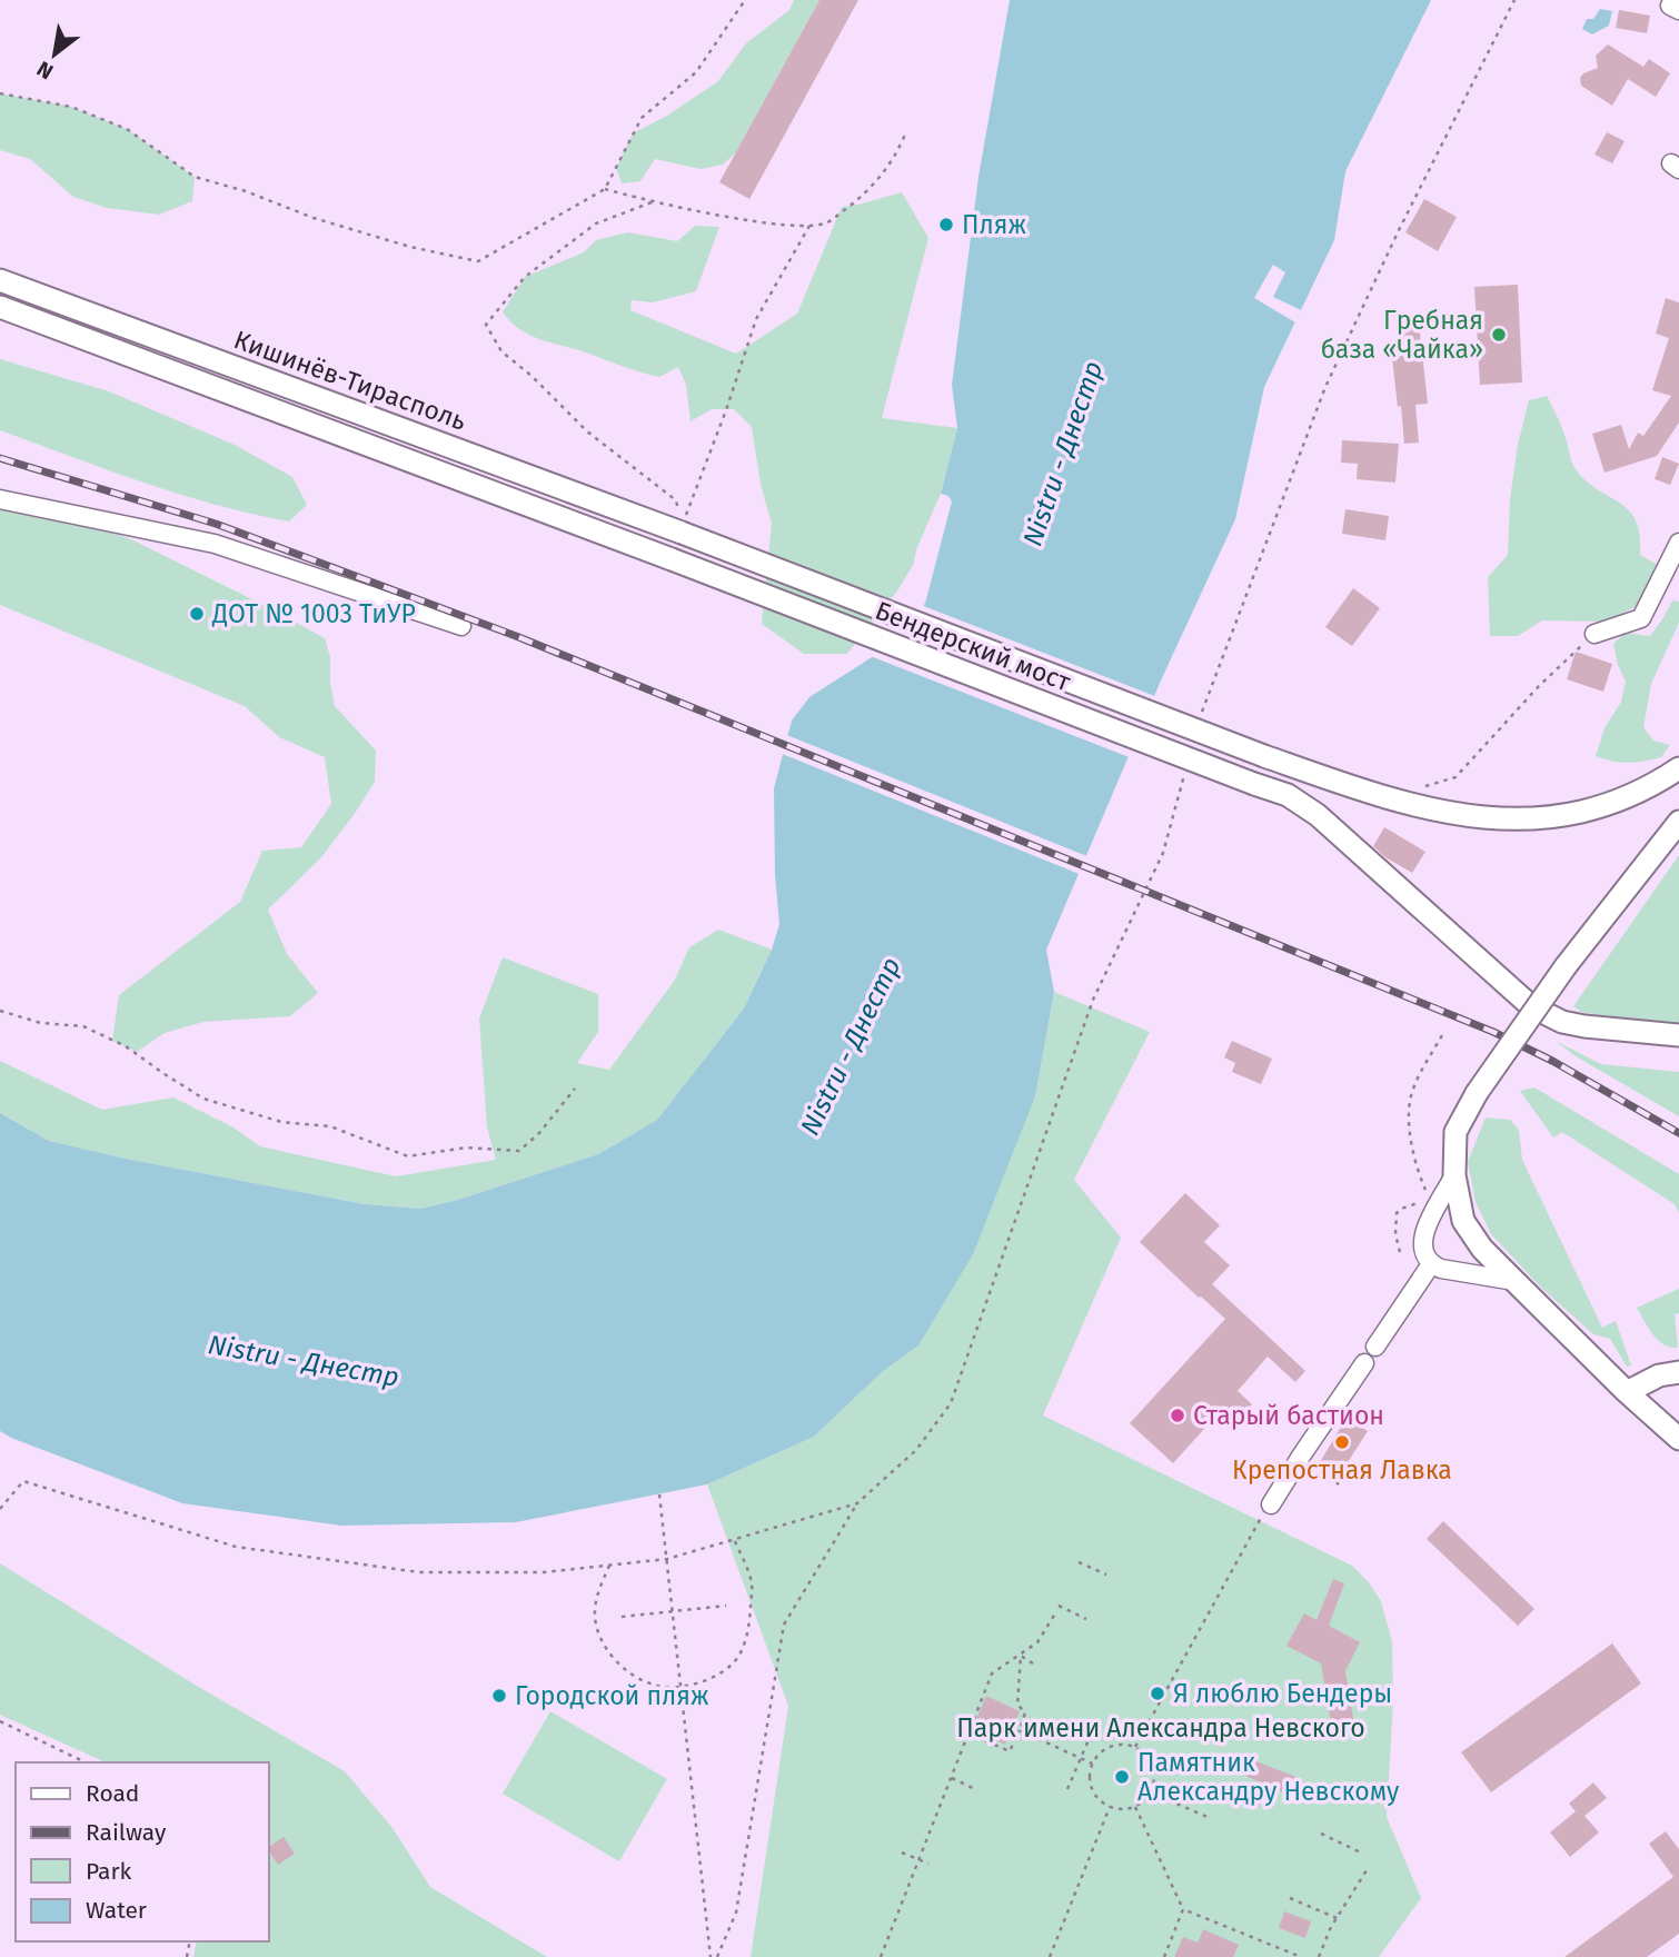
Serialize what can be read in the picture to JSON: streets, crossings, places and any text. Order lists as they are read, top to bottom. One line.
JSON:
{"streets":{"main road":["Кишинёв-Тирасполь","Бендерский мост"]},"crossings":[["Кишинёв-Тирасполь","Бендерский мост"]],"water":["Nistru - Днестр"],"parks":["Парк имени Александра Невского"],"places":["Пляж","Гребная база «Чайка»","ДОТ № 1003 ТиУР","Старый бастион","Крепостная Лавка","Я люблю Бендеры","Городской пляж","Памятник Александру Невскому"],"legend":["Road","Railway","Park","Water"],"north":"bottom left"}
